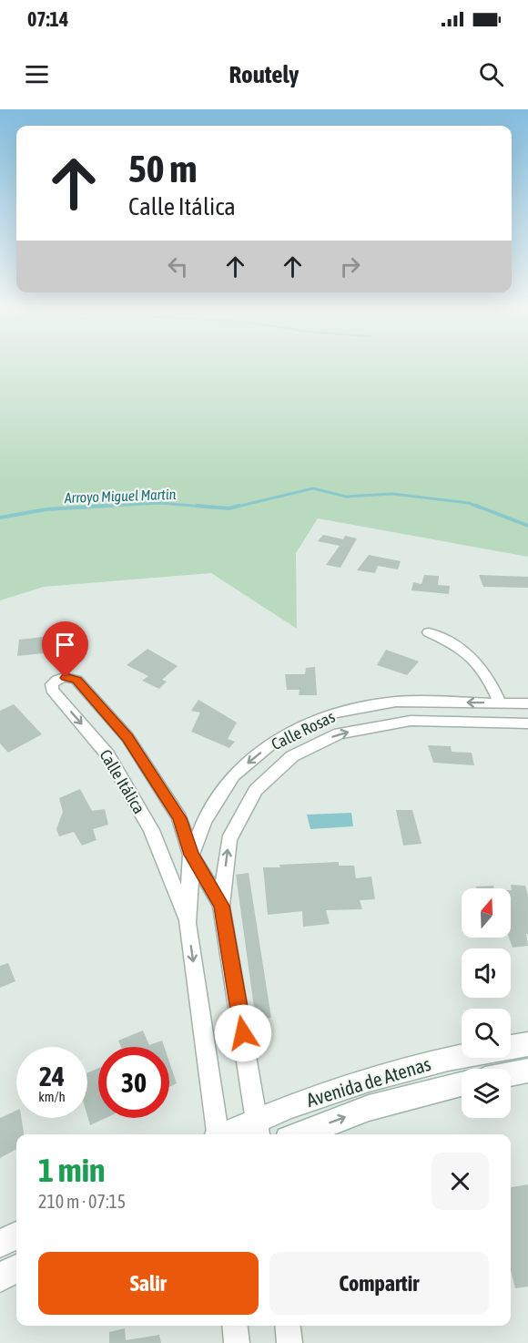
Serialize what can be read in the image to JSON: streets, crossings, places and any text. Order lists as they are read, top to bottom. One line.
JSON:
{"streets":{"main road":["Avenida de Atenas"],"street":["Calle Rosas","Calle Itálica"]},"crossings":[["Calle Rosas","Calle Itálica"],["Calle Rosas","Avenida de Atenas"]],"water":["Arroyo Miguel Martin"],"north":"top","page":{"status":"07:14","header":"Routely","turn":["50 m","Calle Itálica"],"speed":"24 km/h","limit":"30","heading":["1 min","210 m · 07:15"],"buttons":["Salir","Compartir"]}}
